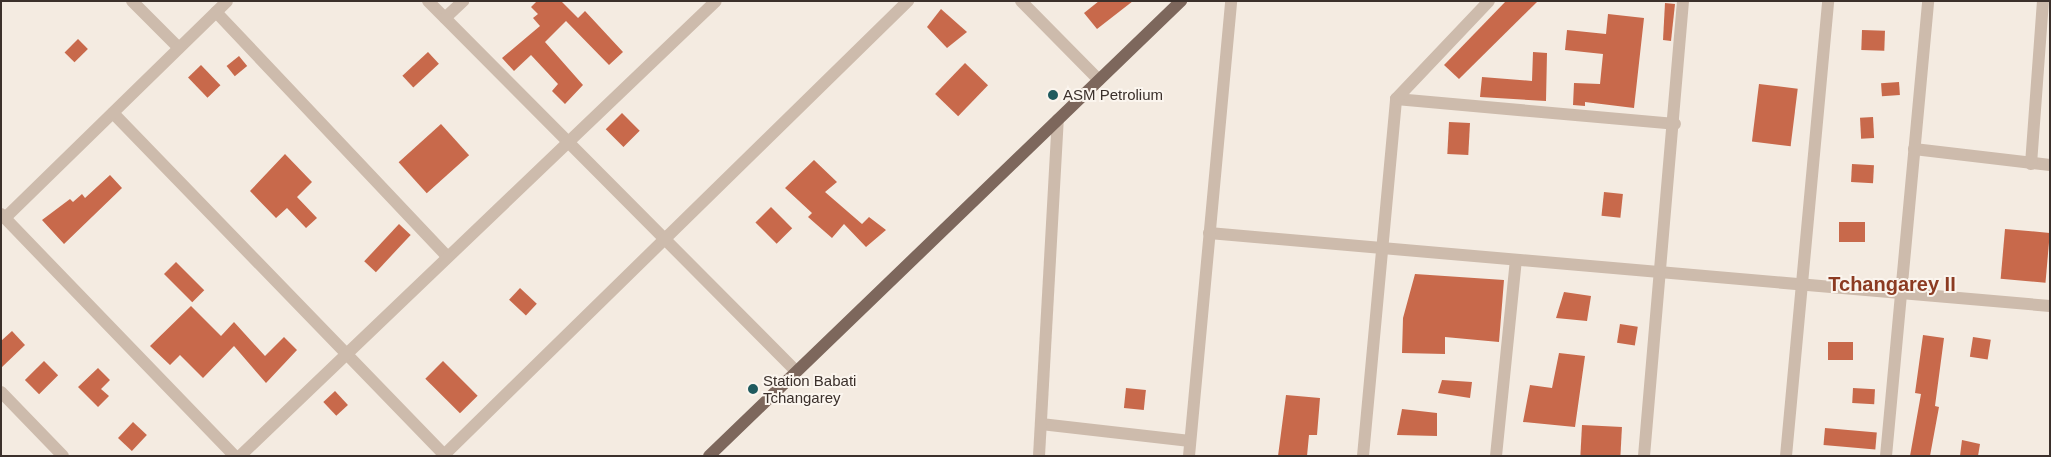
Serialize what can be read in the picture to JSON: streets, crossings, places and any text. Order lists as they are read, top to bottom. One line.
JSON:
{"districts":["Tchangarey II"],"places":["ASM Petrolium","Station Babati Tchangarey"]}
